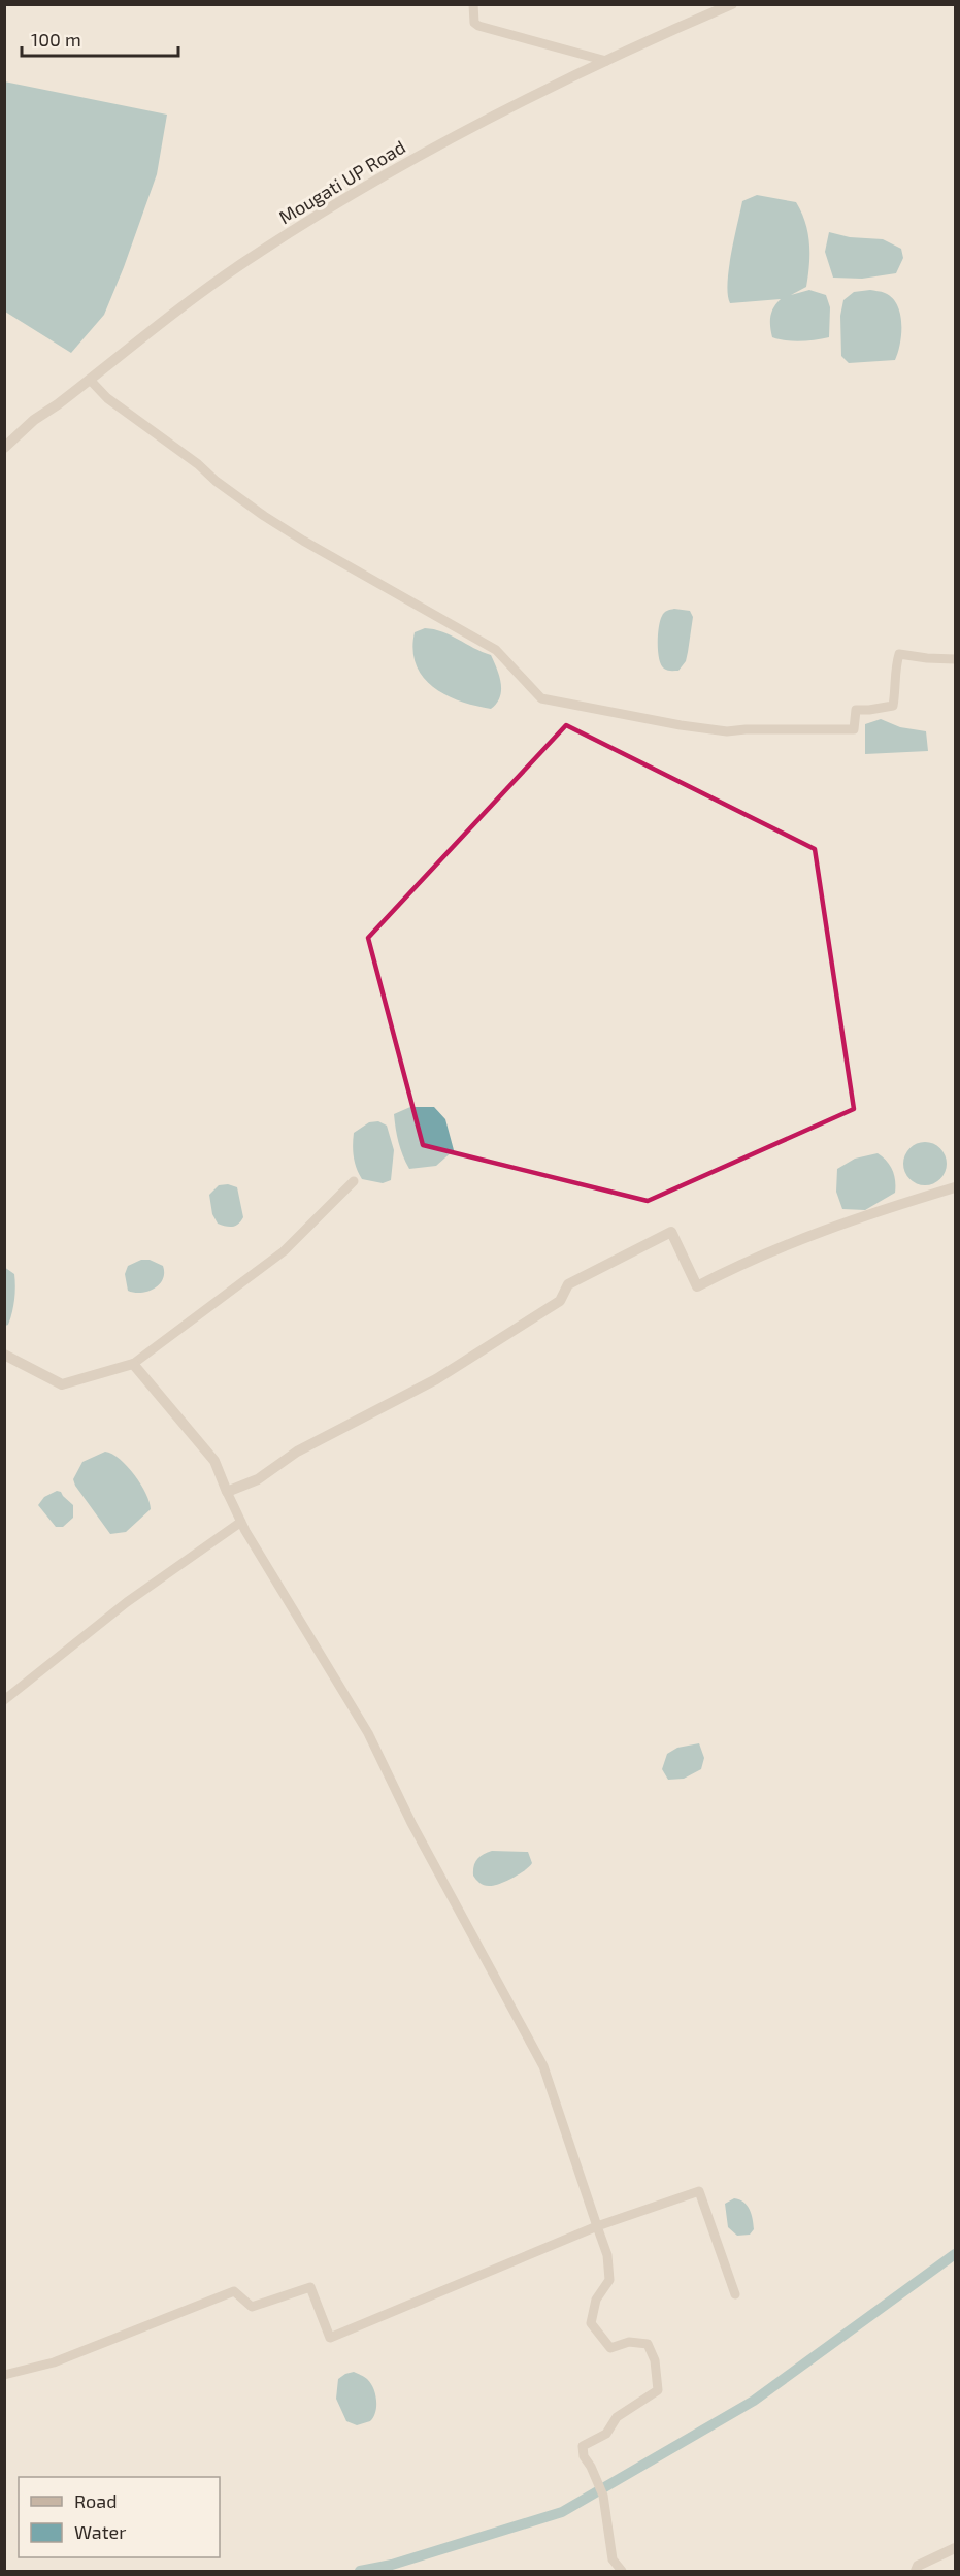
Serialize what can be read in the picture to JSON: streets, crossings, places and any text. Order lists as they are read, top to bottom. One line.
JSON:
{"streets":{"street":["Mougati UP Road"]},"legend":["Road","Water"],"scale_bar":"100 m"}
